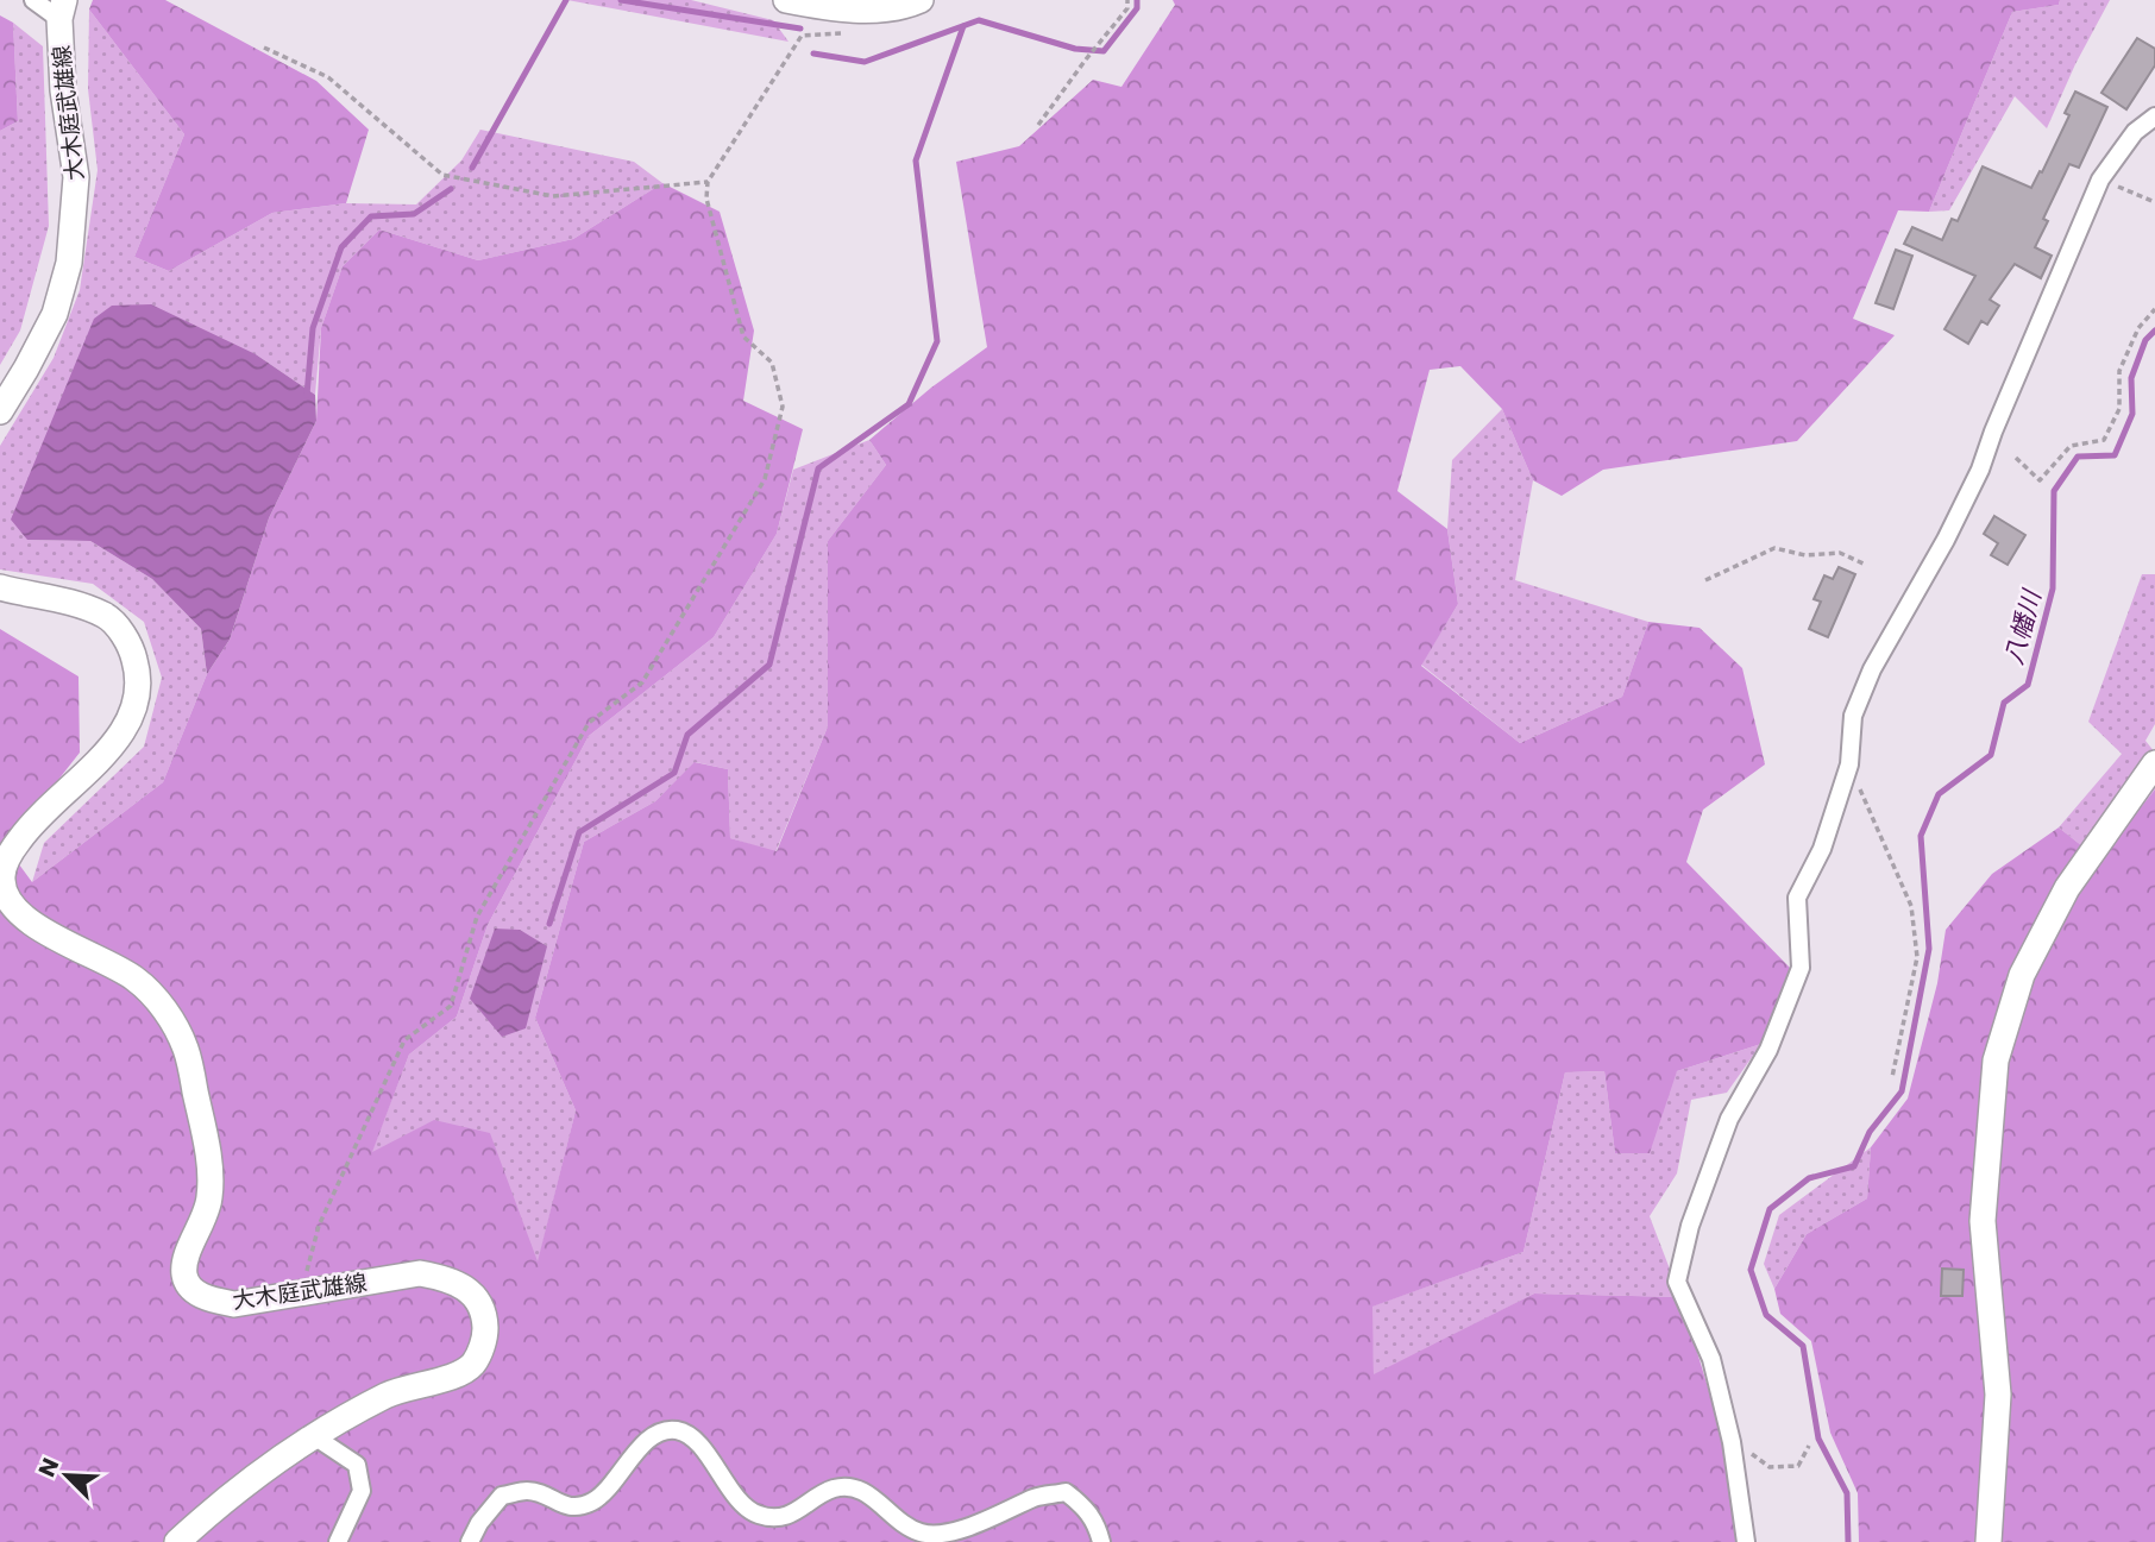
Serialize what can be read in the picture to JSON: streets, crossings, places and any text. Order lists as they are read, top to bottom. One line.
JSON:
{"streets":{"main road":["大木庭武雄線"]},"water":["八幡川"],"north":"top left"}
